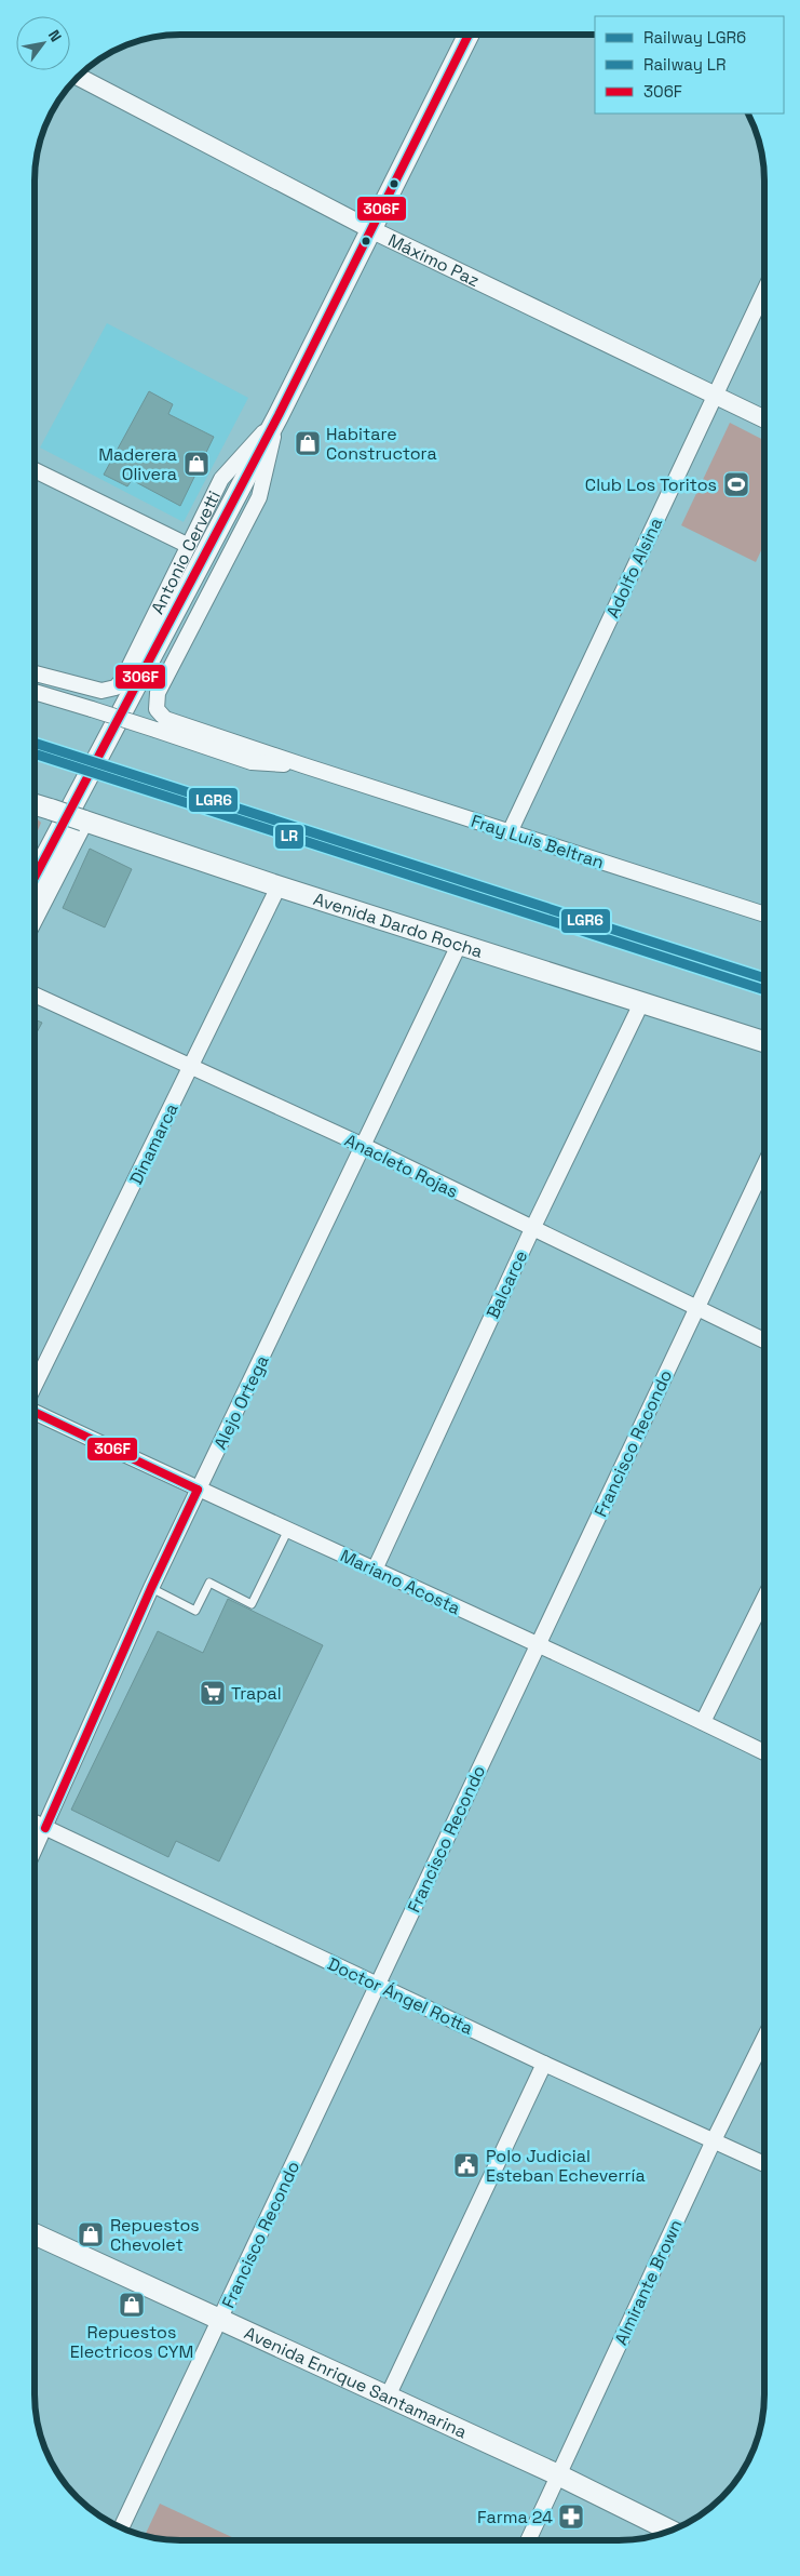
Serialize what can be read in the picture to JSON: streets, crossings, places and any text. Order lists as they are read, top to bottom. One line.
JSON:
{"streets":{"main road":["Antonio Cervetti","Avenida Dardo Rocha","Avenida Enrique Santamarina"],"street":["Máximo Paz","Adolfo Alsina","Fray Luis Beltran","Dinamarca","Anacleto Rojas","Balcarce","Alejo Ortega","Francisco Recondo","Mariano Acosta","Doctor Ángel Rotta","Almirante Brown"]},"crossings":[["Máximo Paz","Antonio Cervetti"],["Máximo Paz","Adolfo Alsina"],["Antonio Cervetti","Fray Luis Beltran"],["Adolfo Alsina","Fray Luis Beltran"],["Avenida Dardo Rocha","Dinamarca"],["Avenida Dardo Rocha","Balcarce"],["Avenida Dardo Rocha","Alejo Ortega"],["Dinamarca","Anacleto Rojas"],["Anacleto Rojas","Balcarce"],["Anacleto Rojas","Alejo Ortega"],["Anacleto Rojas","Francisco Recondo"],["Balcarce","Mariano Acosta"],["Alejo Ortega","Mariano Acosta"],["Alejo Ortega","Doctor Ángel Rotta"],["Francisco Recondo","Mariano Acosta"],["Francisco Recondo","Doctor Ángel Rotta"],["Francisco Recondo","Avenida Enrique Santamarina"],["Doctor Ángel Rotta","Almirante Brown"],["Almirante Brown","Avenida Enrique Santamarina"]],"places":{"shop":["Habitare Constructora","Maderera Olivera","Repuestos Chevolet","Repuestos Electricos CYM"],"sports":["Club Los Toritos"],"supermarket":["Trapal"],"public building":["Polo Judicial Esteban Echeverría"],"pharmacy":["Farma 24"]},"lines":["transit line 306F","rail line LGR6","rail line LR"],"legend":["Railway LGR6","Railway LR","306F"],"north":"top right"}
